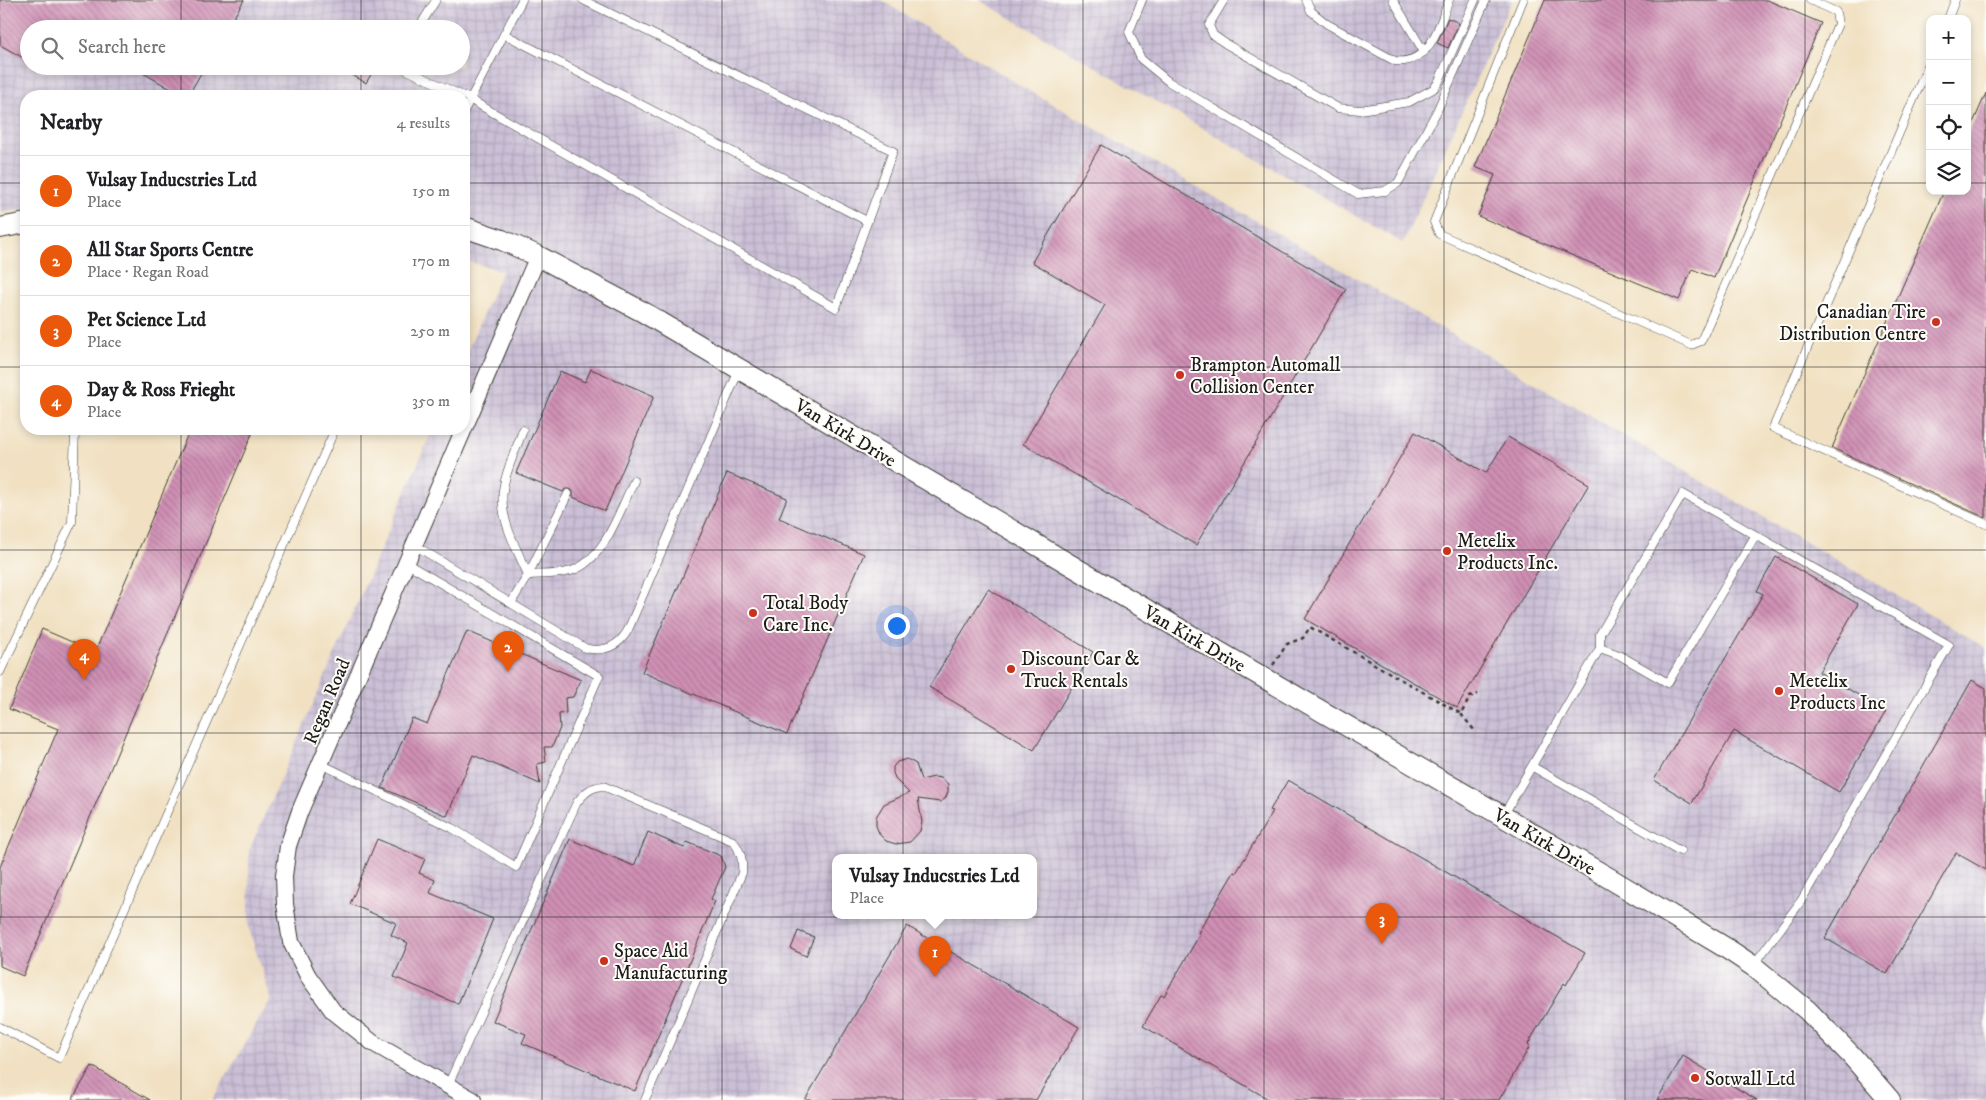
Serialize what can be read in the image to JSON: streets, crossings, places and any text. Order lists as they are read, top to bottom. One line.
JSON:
{"streets":{"street":["Van Kirk Drive","Regan Road"]},"crossings":[["Van Kirk Drive","Regan Road"]],"places":["Canadian Tire Distribution Centre","Brampton Automall Collision Center","Metelix Products Inc.","Total Body Care Inc.","Discount Car & Truck Rentals","Metelix Products Inc","Space Aid Manufacturing","Sotwall Ltd"],"page":{"map_buttons":["+","−"],"search":"Search here","heading":["Nearby","4 results"],"list":[{"mark":"1","name":"Vulsay Inducstries Ltd","note":"Place","value":"150 m"},{"mark":"2","name":"All Star Sports Centre","note":"Place · Regan Road","value":"170 m"},{"mark":"3","name":"Pet Science Ltd","note":"Place","value":"250 m"},{"mark":"4","name":"Day & Ross Frieght","note":"Place","value":"350 m"}],"pins":["2","4","3","1"],"popup":["Vulsay Inducstries Ltd","Place"]}}
